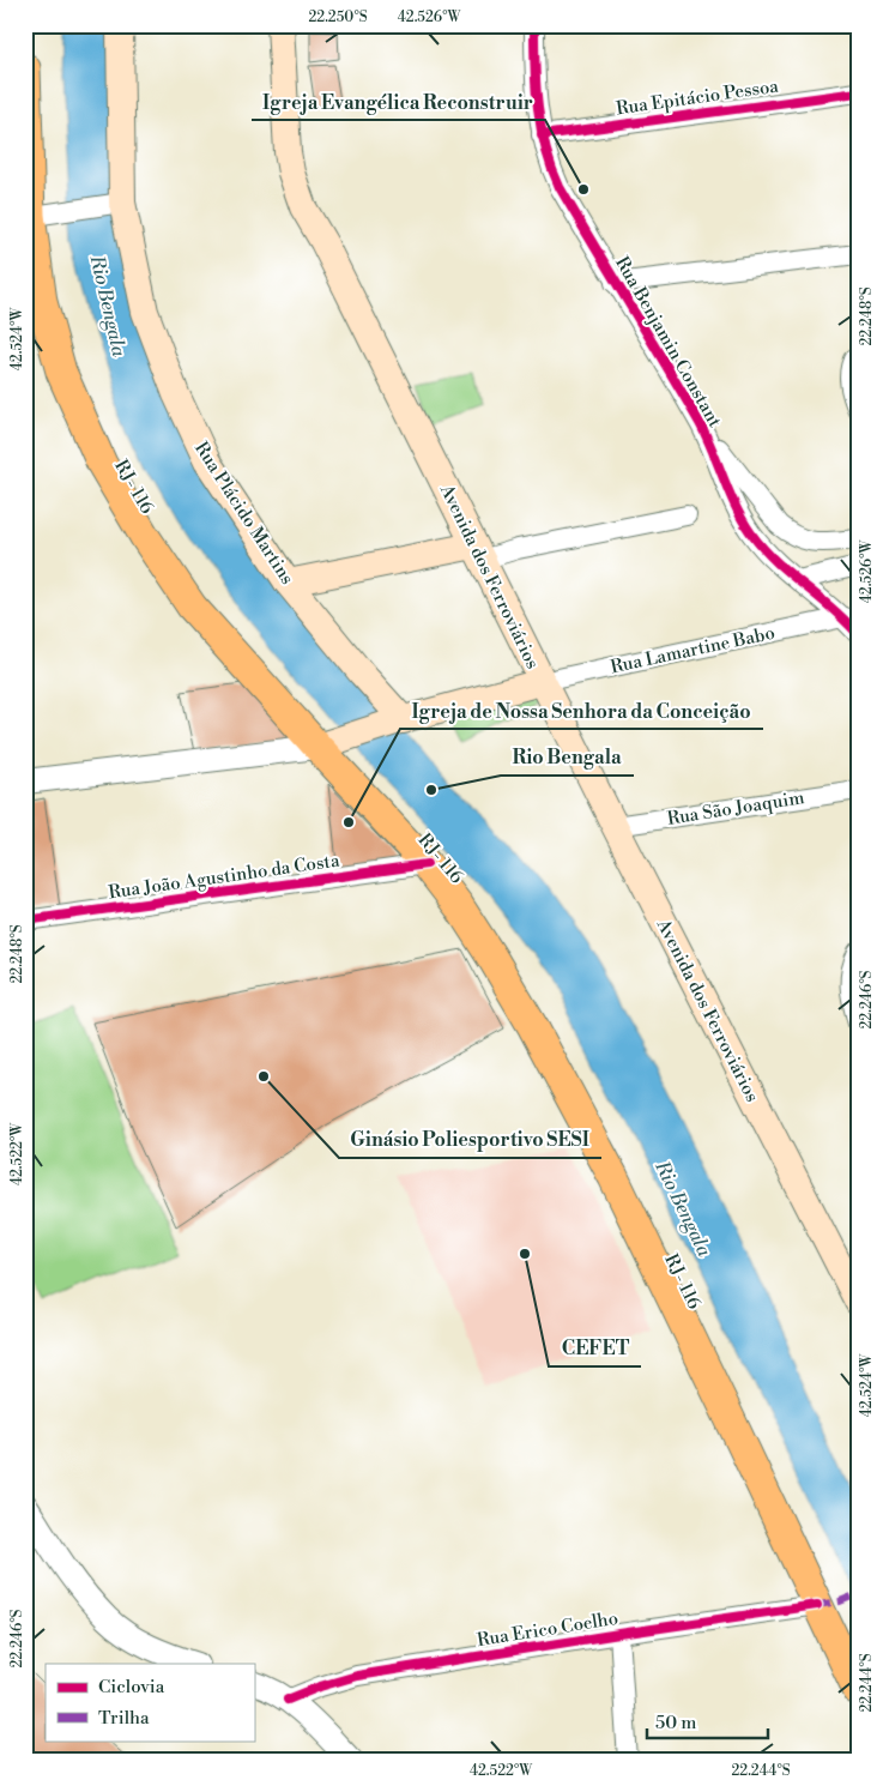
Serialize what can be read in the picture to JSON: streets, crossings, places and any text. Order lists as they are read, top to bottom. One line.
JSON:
{"streets":{"main road":["RJ- 116","Rua Plácido Martins","Avenida dos Ferroviários"],"street":["Rua Epitácio Pessoa","Rua Benjamin Constant","Rua Lamartine Babo","Rua São Joaquim","Rua João Agustinho da Costa","Rua Erico Coelho"]},"crossings":[["Rua Epitácio Pessoa","Rua Benjamin Constant"],["Rua Benjamin Constant","Rua Lamartine Babo"],["RJ- 116","Rua João Agustinho da Costa"],["RJ- 116","Rua Erico Coelho"],["Avenida dos Ferroviários","Rua Lamartine Babo"],["Avenida dos Ferroviários","Rua São Joaquim"]],"water":["Rio Bengala"],"places":["Igreja Evangélica Reconstruir","Rio Bengala","Igreja de Nossa Senhora da Conceição","Ginásio Poliesportivo SESI","CEFET"],"legend":["Ciclovia","Trilha"],"scale_bar":"50 m","coordinates":["22.250°S","42.526°W","22.248°S","42.524°W","22.246°S","42.522°W","22.244°S"]}
